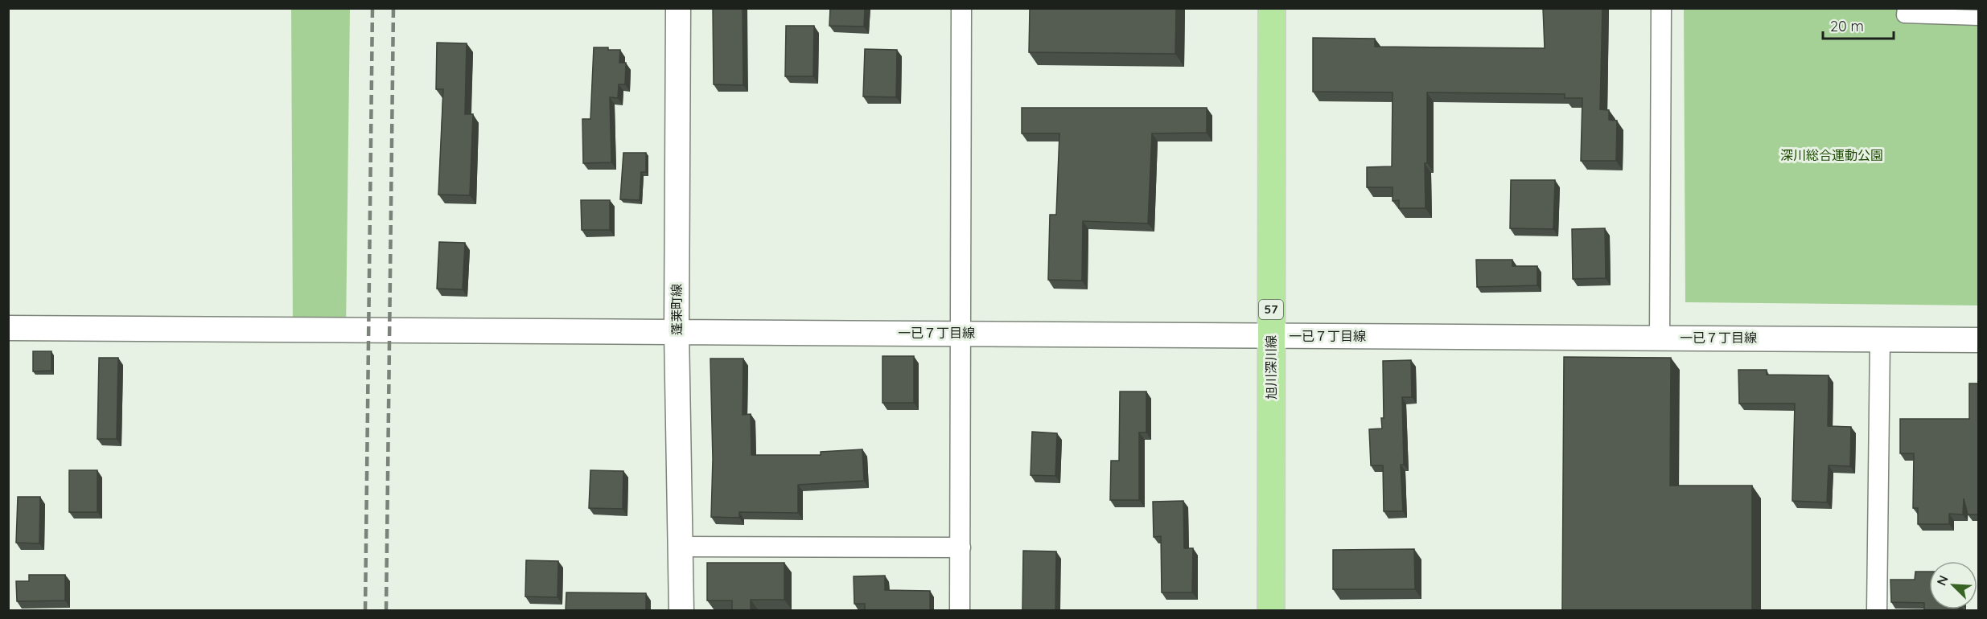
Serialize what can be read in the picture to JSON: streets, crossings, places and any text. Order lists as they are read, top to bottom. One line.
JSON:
{"streets":{"main road":["57","旭川深川線"],"street":["蓬莱町線","一已７丁目線"]},"crossings":[["蓬莱町線","一已７丁目線"],["一已７丁目線","旭川深川線"]],"parks":["深川総合運動公園"],"scale_bar":"20 m","north":"top left"}
